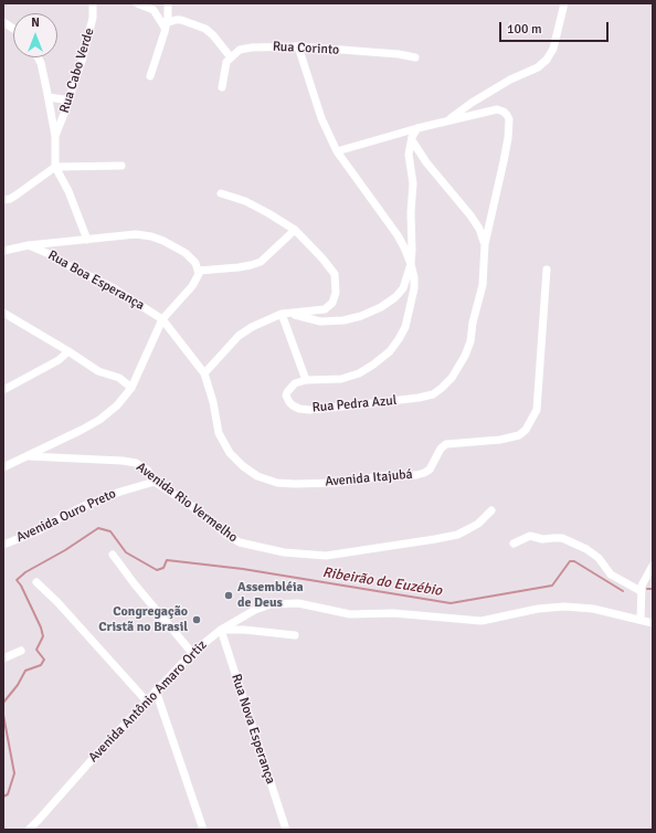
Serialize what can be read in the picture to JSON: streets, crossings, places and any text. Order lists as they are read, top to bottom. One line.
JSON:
{"streets":{"street":["Rua Corinto","Rua Cabo Verde","Rua Boa Esperança","Rua Pedra Azul","Avenida Itajubá","Avenida Rio Vermelho","Avenida Ouro Preto","Avenida Antônio Amaro Ortiz","Rua Nova Esperança"]},"crossings":[["Rua Corinto","Rua Pedra Azul"],["Rua Boa Esperança","Avenida Itajubá"],["Avenida Rio Vermelho","Avenida Ouro Preto"],["Avenida Antônio Amaro Ortiz","Rua Nova Esperança"]],"water":["Ribeirão do Euzébio"],"places":["Assembléia de Deus","Congregação Cristã no Brasil"],"scale_bar":"100 m","north":"top"}
